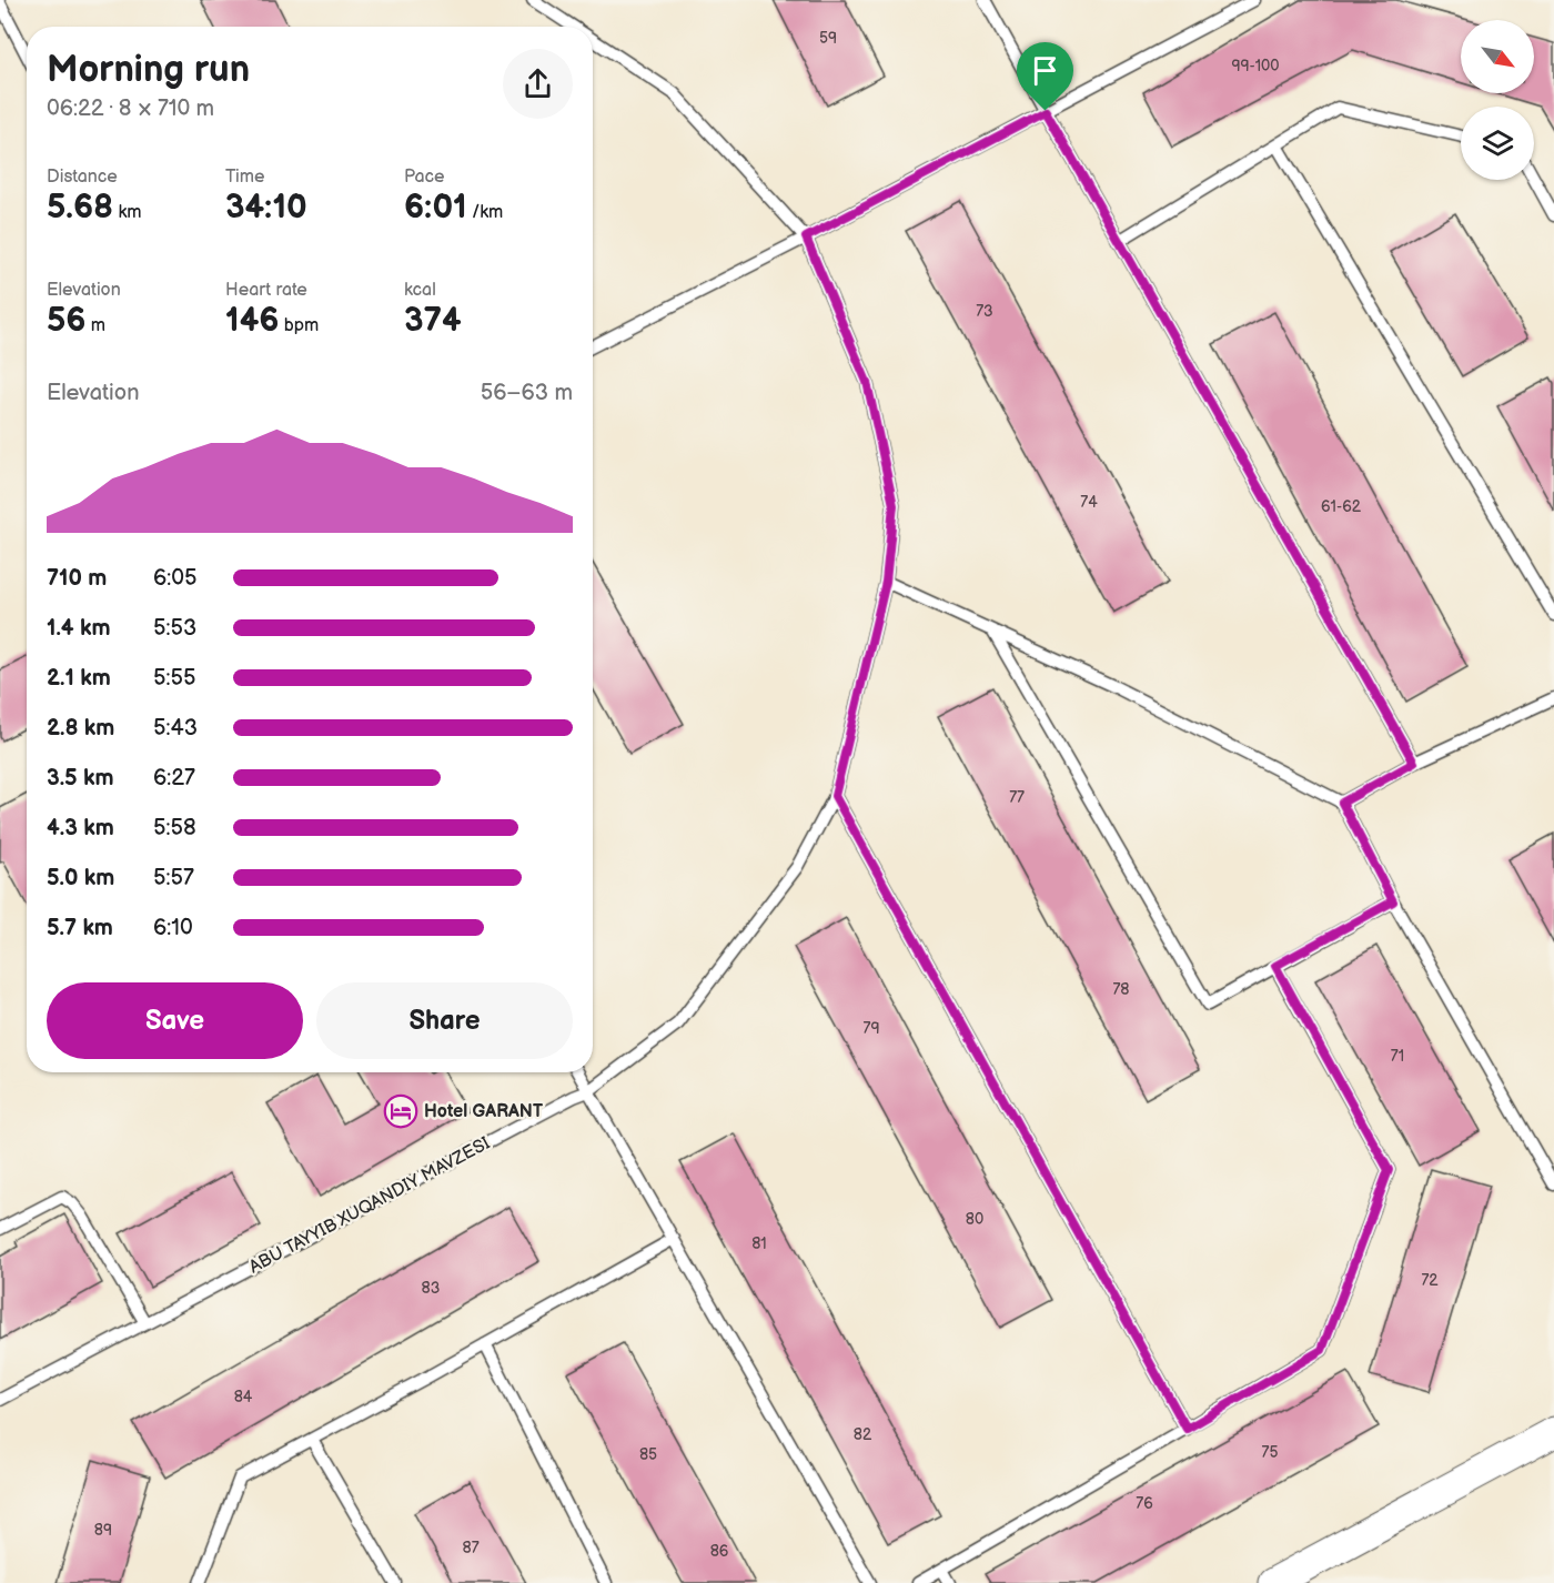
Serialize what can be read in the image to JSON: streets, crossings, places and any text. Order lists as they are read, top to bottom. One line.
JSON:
{"streets":{"lane":["ABU TAYYIB XUQANDIY MAVZESI"]},"places":{"hotel":["Hotel GARANT"]},"house_numbers":["59","99-100","73","74","61-62","77","78","79","71","80","81","72","83","84","82","75","85","76","89","87","86"],"north":"bottom right","page":{"heading":["Morning run","06:22 · 8 × 710 m"],"stats":[["Distance","5.68 km"],["Time","34:10"],["Pace","6:01 /km"],["Elevation","56 m"],["Heart rate","146 bpm"],["kcal","374"]],"chart":["Elevation","56–63 m"],"list":[{"name":"710 m","note":"6:05"},{"name":"1.4 km","note":"5:53"},{"name":"2.1 km","note":"5:55"},{"name":"2.8 km","note":"5:43"},{"name":"3.5 km","note":"6:27"},{"name":"4.3 km","note":"5:58"},{"name":"5.0 km","note":"5:57"},{"name":"5.7 km","note":"6:10"}],"buttons":["Save","Share"]}}
